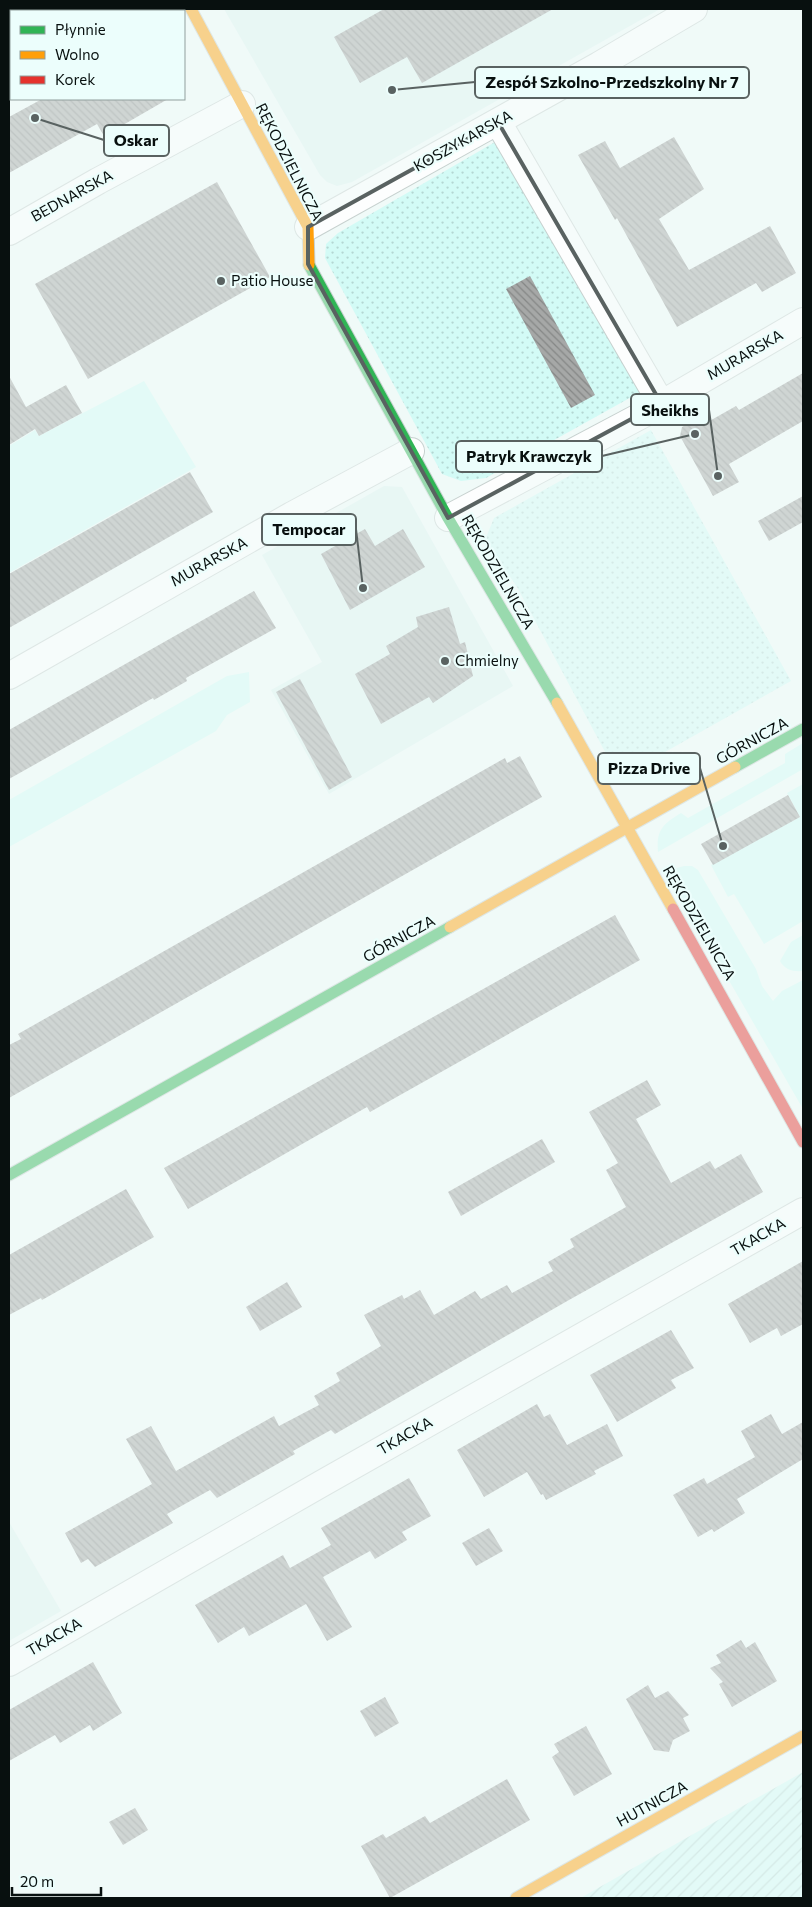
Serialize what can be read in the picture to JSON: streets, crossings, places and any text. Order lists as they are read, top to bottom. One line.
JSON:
{"streets":{"street":["KOSZYKARSKA","RĘKODZIELNICZA","BEDNARSKA","MURARSKA","GÓRNICZA","TKACKA","HUTNICZA"]},"crossings":[["KOSZYKARSKA","RĘKODZIELNICZA"],["RĘKODZIELNICZA","BEDNARSKA"],["RĘKODZIELNICZA","MURARSKA"],["RĘKODZIELNICZA","GÓRNICZA"]],"places":["Zespół Szkolno-Przedszkolny Nr 7","Oskar","Patio House","Patryk Krawczyk","Sheikhs","Tempocar","Chmielny","Pizza Drive"],"legend":["Płynnie","Wolno","Korek"],"scale_bar":"20 m"}
